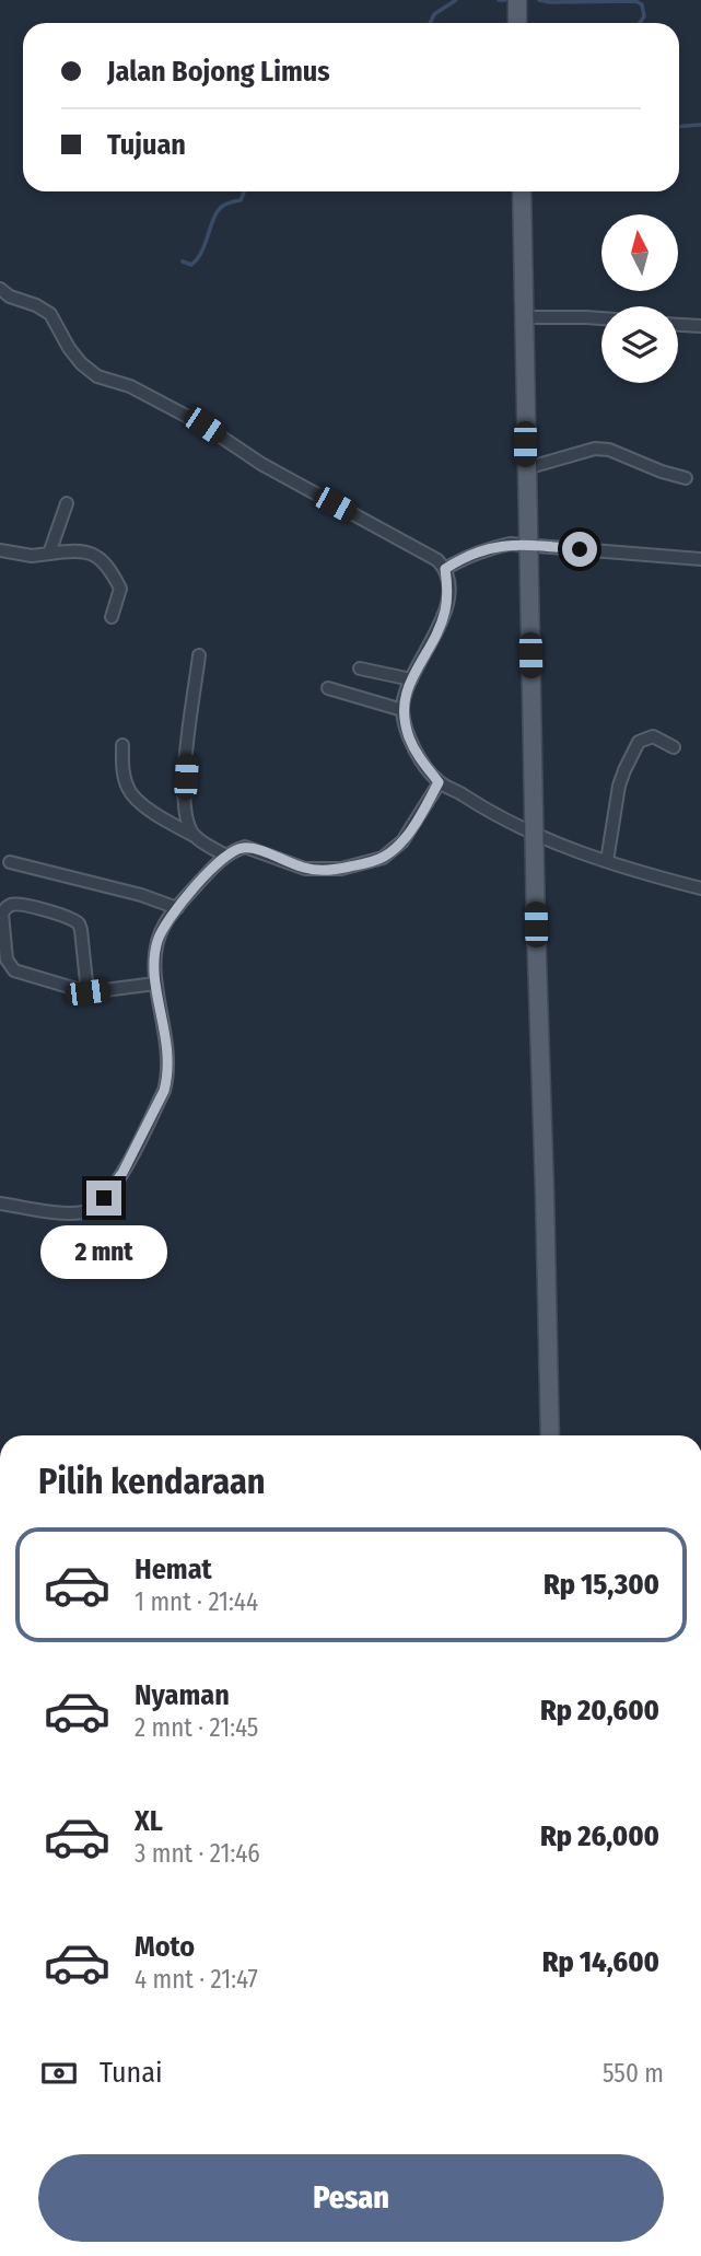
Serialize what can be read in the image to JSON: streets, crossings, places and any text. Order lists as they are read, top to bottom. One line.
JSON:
{"north":"top","page":{"banner":["Jalan Bojong Limus","Tujuan"],"bubble":"2 mnt","heading":"Pilih kendaraan","list":[{"name":"Hemat","note":"1 mnt · 21:44","value":"Rp 15,300"},{"name":"Nyaman","note":"2 mnt · 21:45","value":"Rp 20,600"},{"name":"XL","note":"3 mnt · 21:46","value":"Rp 26,000"},{"name":"Moto","note":"4 mnt · 21:47","value":"Rp 14,600"}],"pay":["Tunai","550 m"],"buttons":"Pesan"}}
